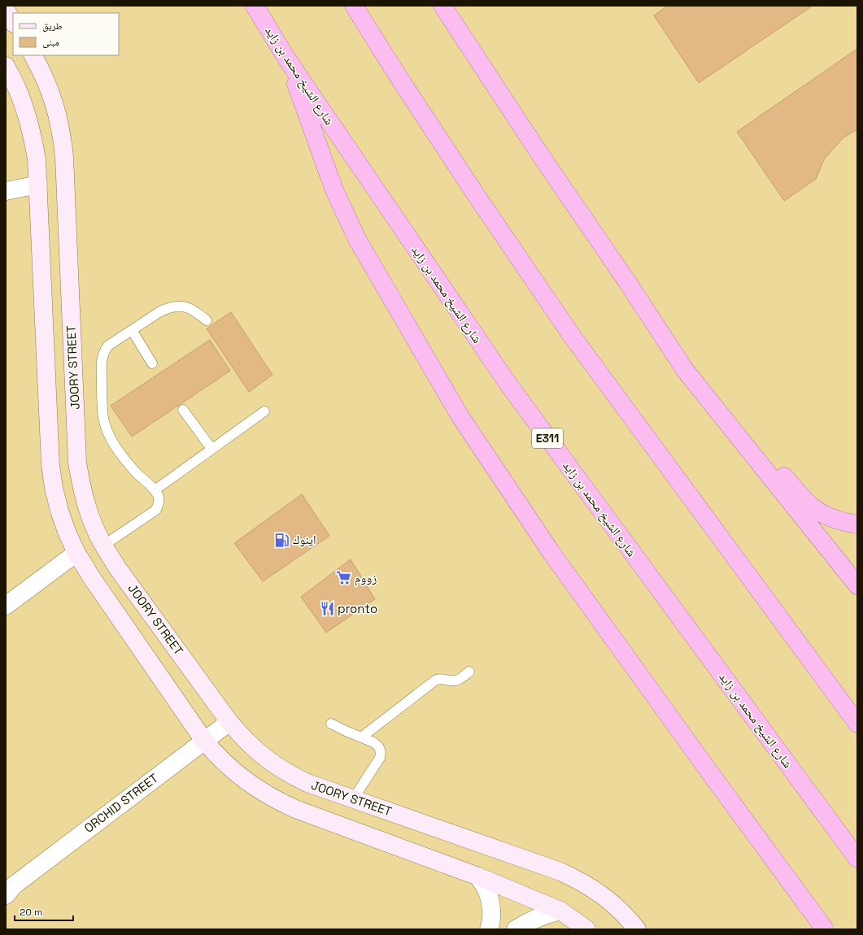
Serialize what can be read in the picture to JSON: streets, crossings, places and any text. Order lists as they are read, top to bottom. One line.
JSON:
{"streets":{"highway":["شارع الشيخ محمد بن زايد","E311"],"street":["JOORY STREET","ORCHID STREET"]},"crossings":[["JOORY STREET","ORCHID STREET"]],"places":{"fuel station":["اينوك"],"supermarket":["زووم"],"restaurant":["pronto"]},"legend":["طريق","مبنى"],"scale_bar":"20 m"}
